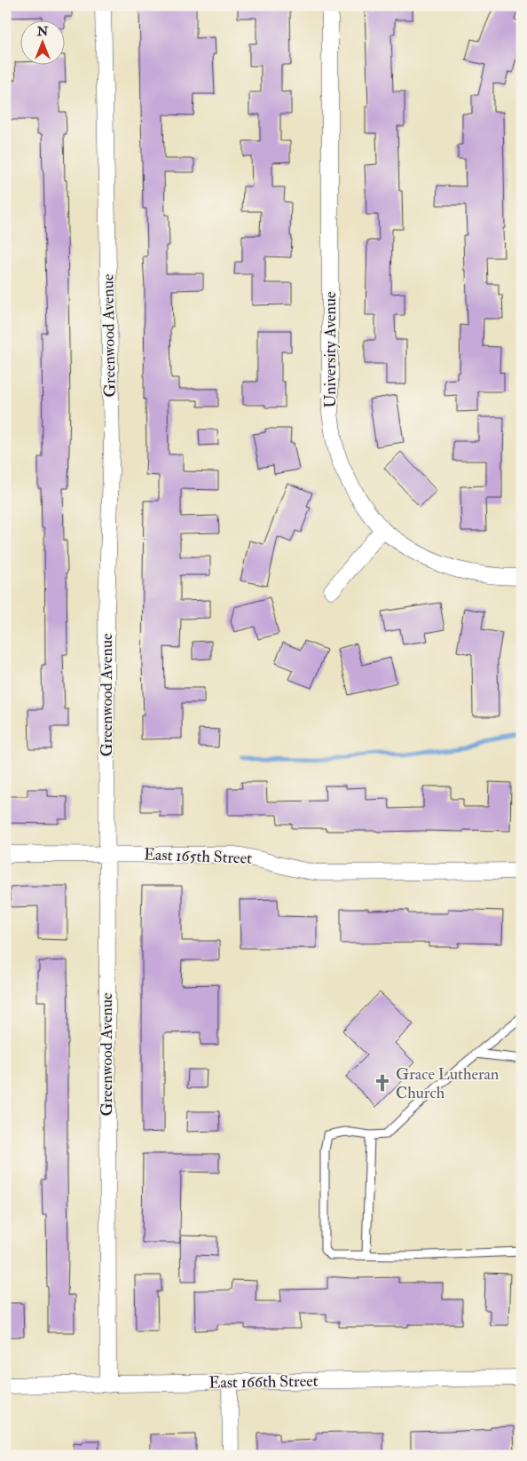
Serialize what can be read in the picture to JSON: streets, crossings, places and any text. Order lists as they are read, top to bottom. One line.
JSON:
{"streets":{"street":["Greenwood Avenue","University Avenue","East 165th Street","East 166th Street"]},"crossings":[["Greenwood Avenue","East 165th Street"],["Greenwood Avenue","East 166th Street"]],"places":{"church":["Grace Lutheran Church"]},"north":"top"}
